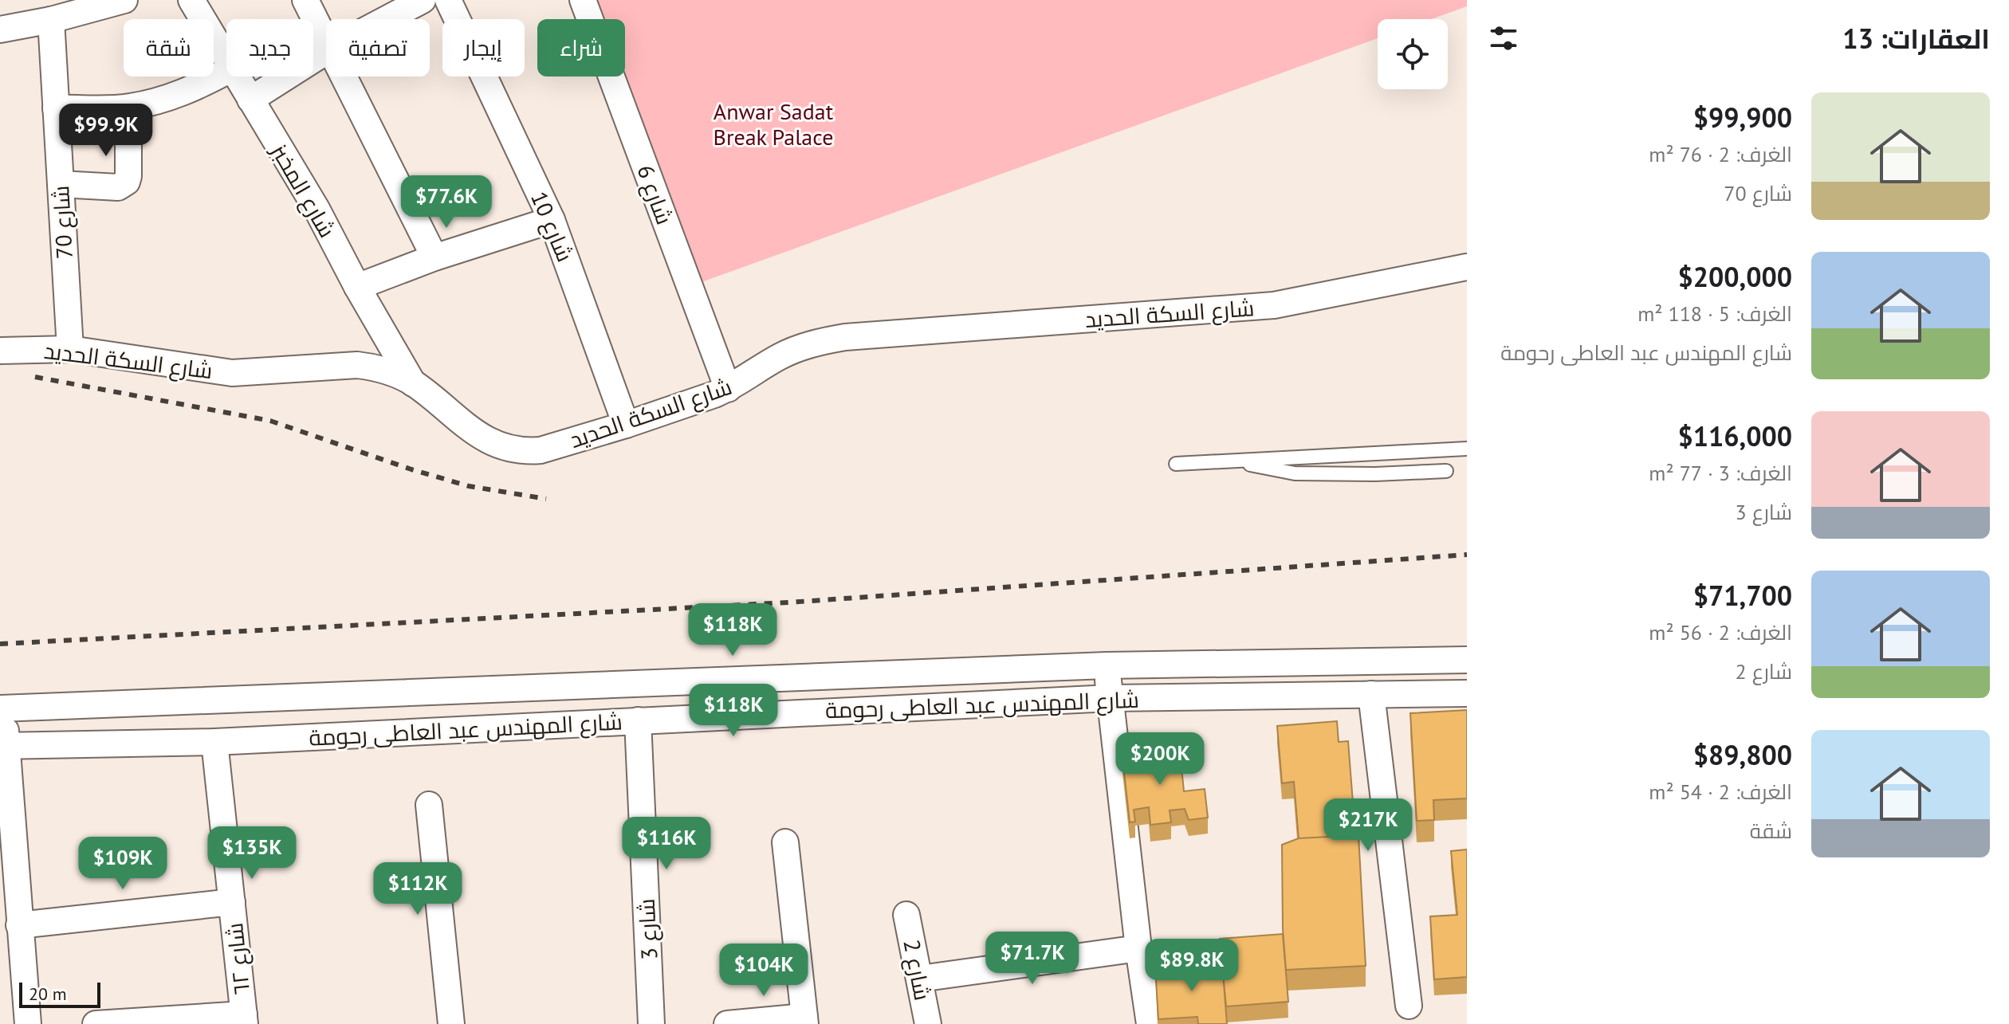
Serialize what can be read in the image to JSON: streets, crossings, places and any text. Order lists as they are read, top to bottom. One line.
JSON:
{"streets":{"street":["شارع المخبز","شارع 6","شارع 70","شارع 10","شارع السكة الحديد","شارع المهندس عبد العاطى رحومة","شارع 3","شارع ٦٢","شارع 2"]},"crossings":[["شارع المخبز","شارع السكة الحديد"],["شارع 6","شارع السكة الحديد"],["شارع 70","شارع السكة الحديد"],["شارع 10","شارع السكة الحديد"],["شارع المهندس عبد العاطى رحومة","شارع 3"],["شارع المهندس عبد العاطى رحومة","شارع ٦٢"]],"parks":["Anwar Sadat Break Palace"],"scale_bar":"20 m","page":{"heading":"العقارات: 13","chip":["شراء","إيجار","تصفية","جديد","شقة"],"list":[{"name":"$99,900","note":"الغرف: 2 · 76 m² · شارع 70"},{"name":"$200,000","note":"الغرف: 5 · 118 m² · شارع المهندس عبد العاطى رحومة"},{"name":"$116,000","note":"الغرف: 3 · 77 m² · شارع 3"},{"name":"$71,700","note":"الغرف: 2 · 56 m² · شارع 2"},{"name":"$89,800","note":"الغرف: 2 · 54 m² · شقة"}],"price":["$99.9K","$77.6K","$118K","$118K","$200K","$217K","$116K","$135K","$109K","$112K","$71.7K","$89.8K","$104K"],"scale":"20 m"}}
